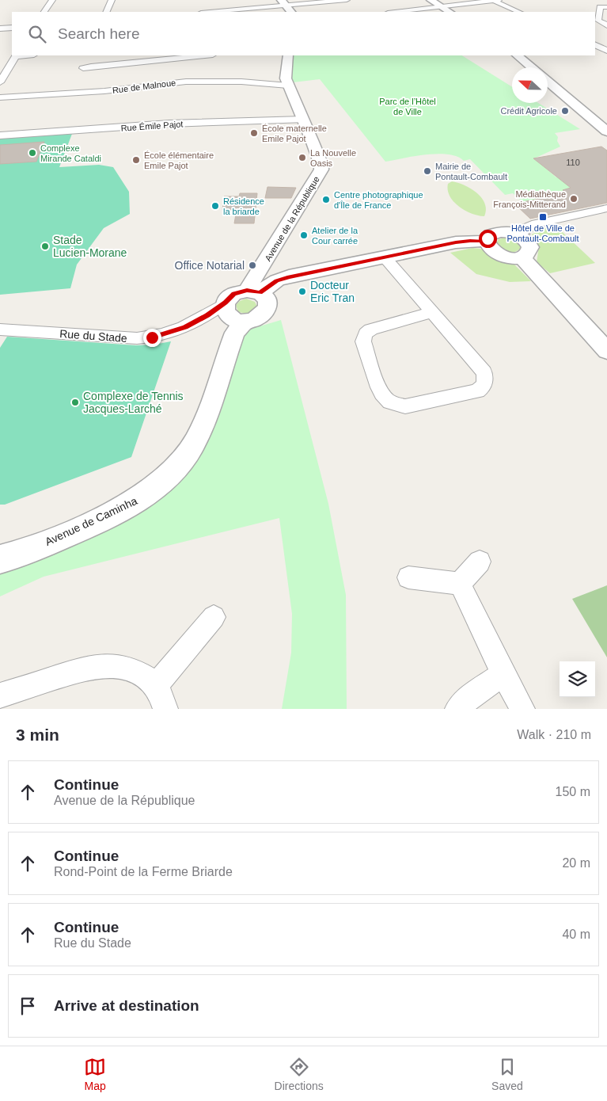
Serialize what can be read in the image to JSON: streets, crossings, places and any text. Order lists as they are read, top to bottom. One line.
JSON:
{"streets":{"street":["Rue de Malnoue","Rue Émile Pajot","Avenue de la République","Rue du Stade","Avenue de Caminha"]},"crossings":[["Rue de Malnoue","Avenue de la République"],["Rue Émile Pajot","Avenue de la République"],["Rue du Stade","Avenue de Caminha"]],"parks":["Parc de l’Hôtel de Ville"],"places":{"other":["Crédit Agricole","École maternelle Emile Pajot","Complexe Mirande Cataldi","La Nouvelle Oasis","École élémentaire Emile Pajot","Mairie de Pontault-Combault","Médiathèque François-Mitterand","Centre photographique d'Île de France","Résidence la briarde","Atelier de la Cour carrée","Stade Lucien-Morane","Office Notarial","Docteur Eric Tran","Complexe de Tennis Jacques-Larché"],"transit":["Hôtel de Ville de Pontault-Combault"]},"house_numbers":["110"],"north":"left","page":{"search":"Search here","heading":["3 min","Walk · 210 m"],"list":[["Continue","Avenue de la République","150 m"],["Continue","Rond-Point de la Ferme Briarde","20 m"],["Continue","Rue du Stade","40 m"],"Arrive at destination"],"nav":["Map","Directions","Saved"]}}
